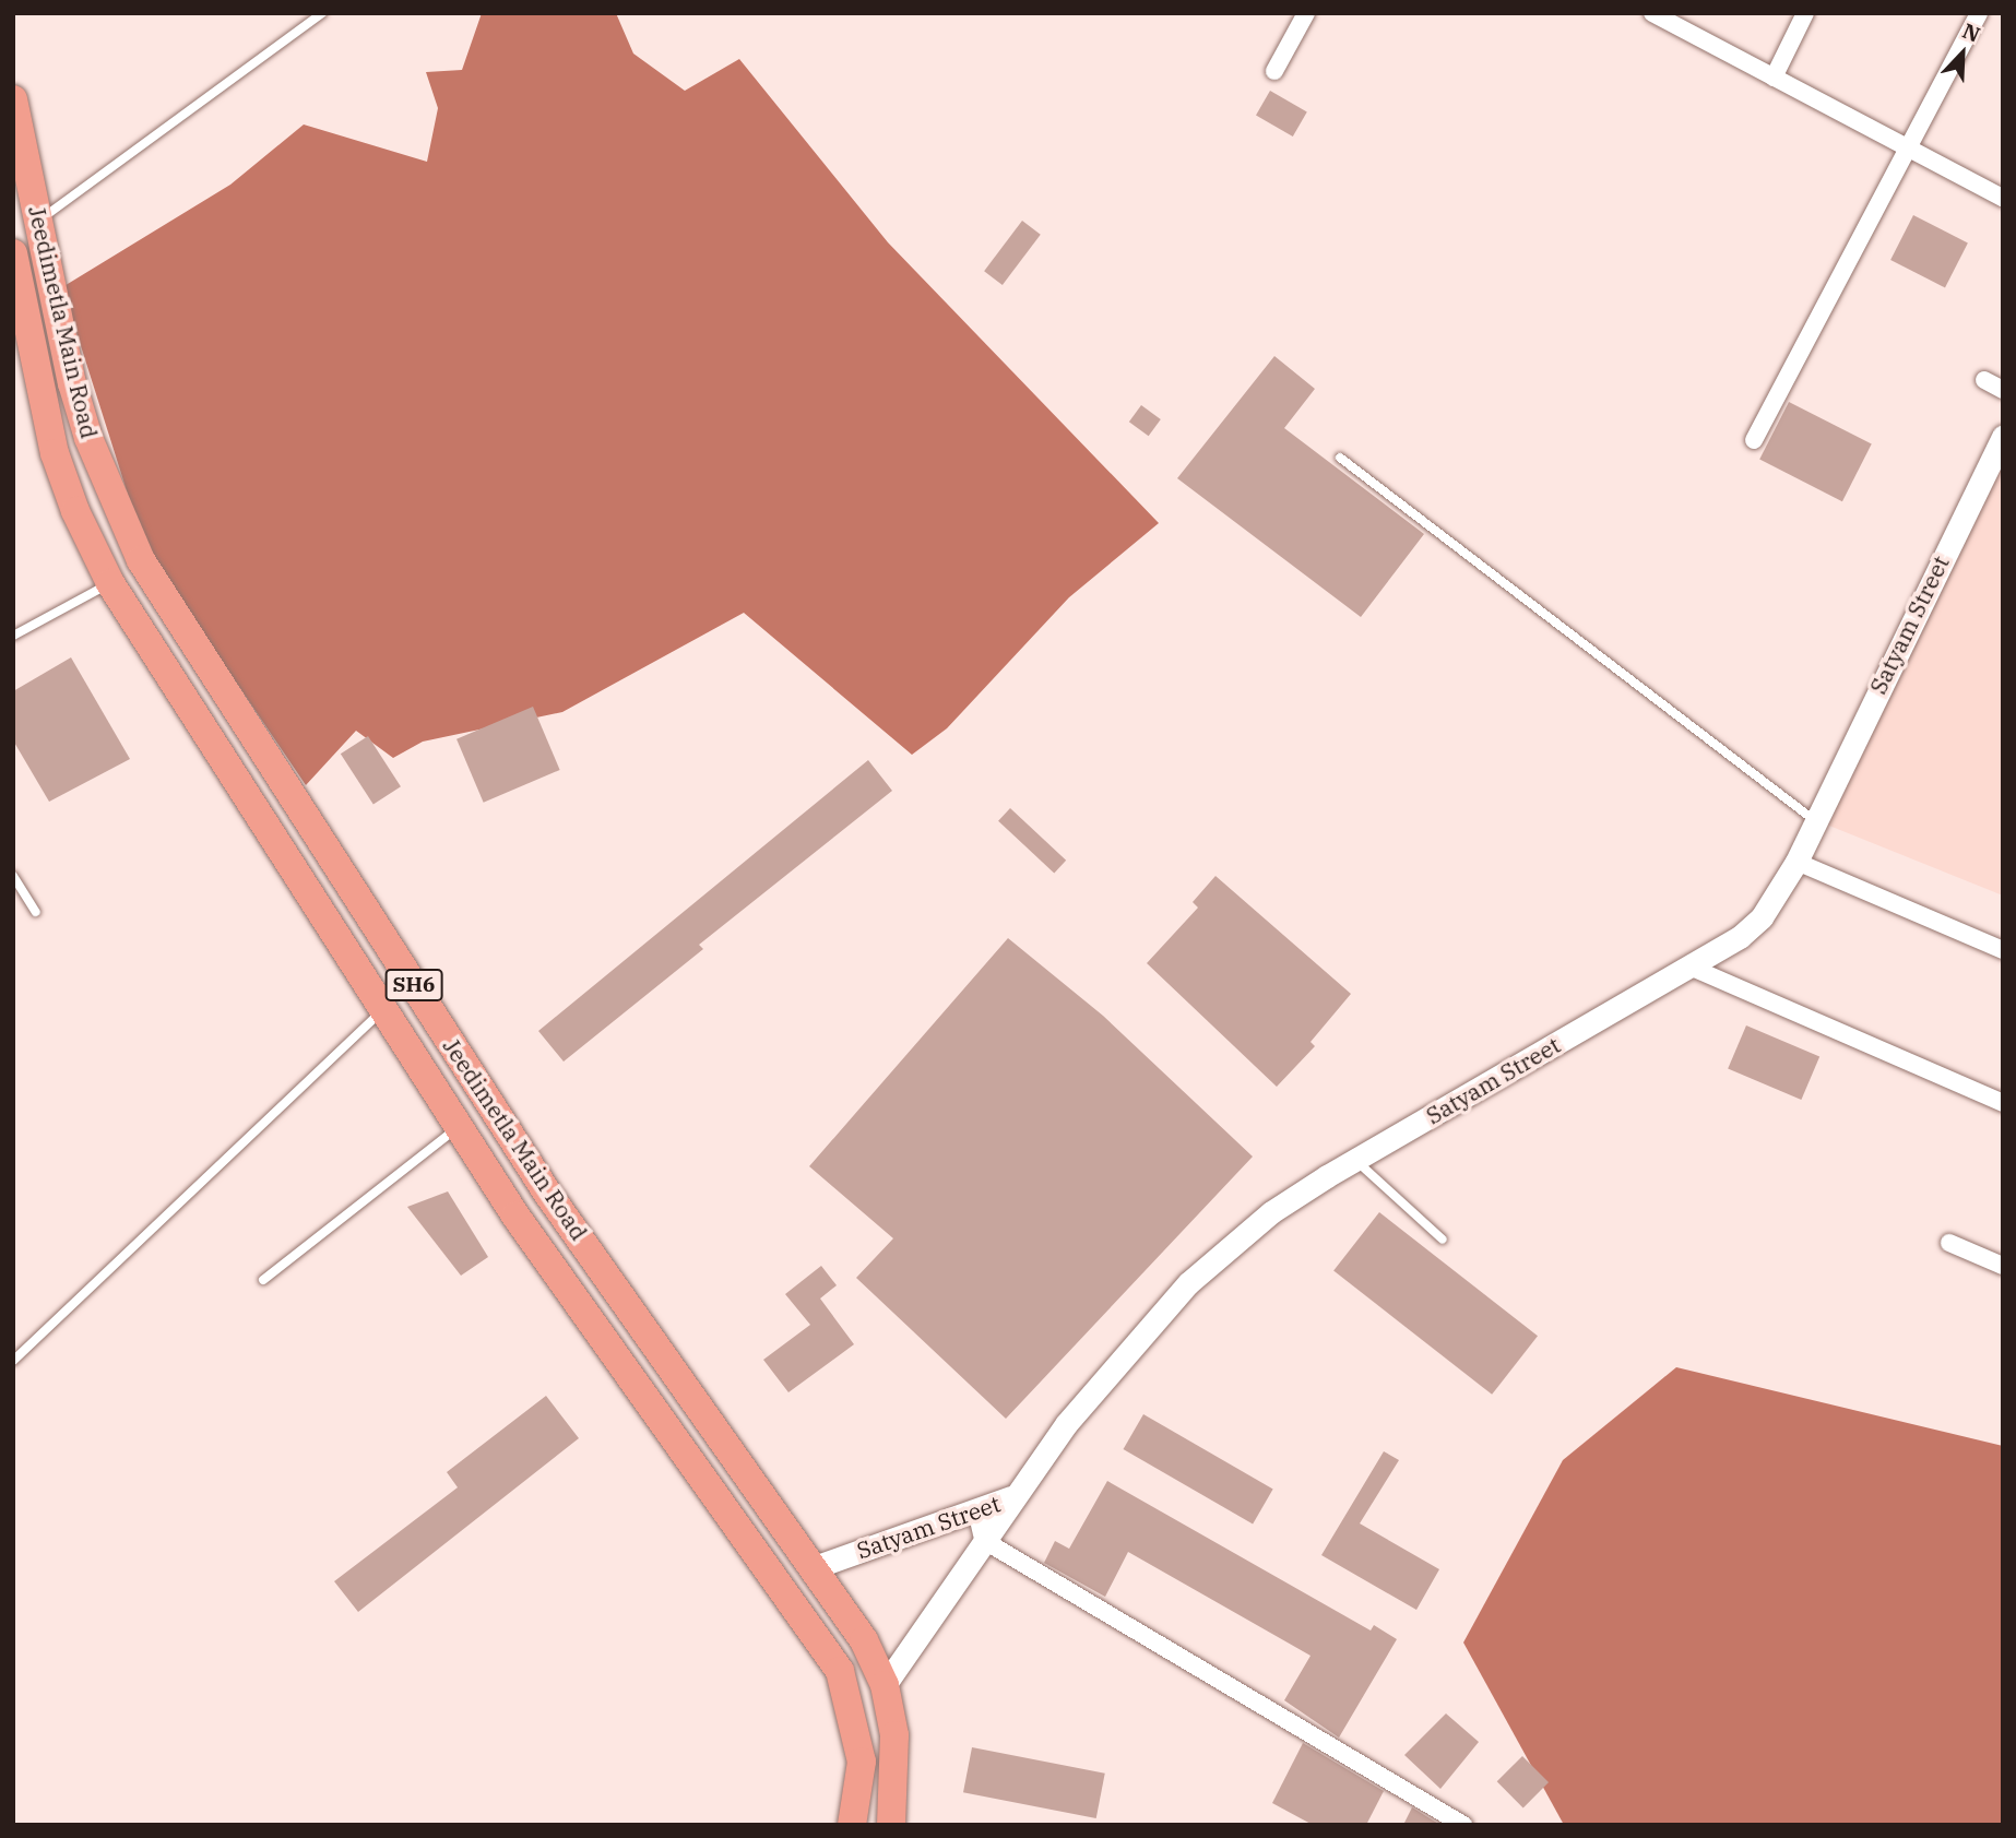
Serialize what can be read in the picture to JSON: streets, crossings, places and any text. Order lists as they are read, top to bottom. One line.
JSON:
{"streets":{"main road":["Jeedimetla Main Road","SH6"],"street":["Satyam Street"]},"crossings":[["Jeedimetla Main Road","Satyam Street"]],"north":"top right"}
